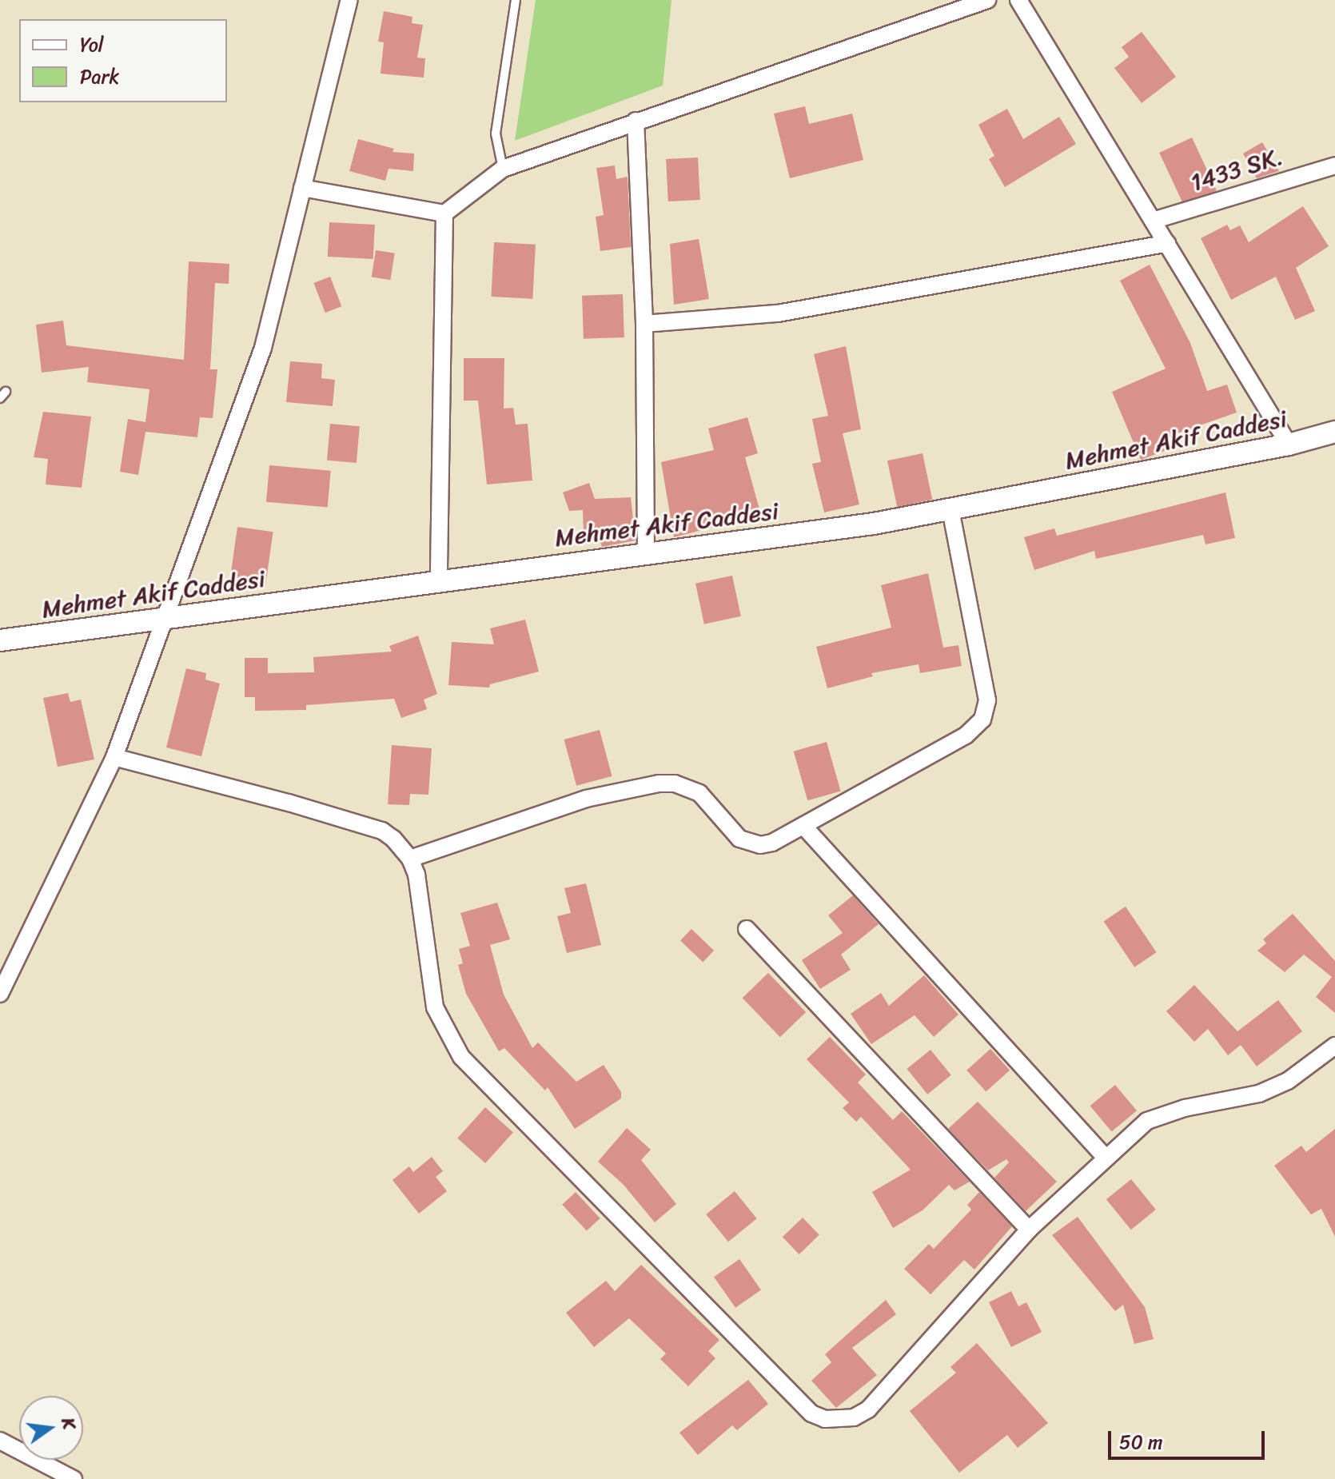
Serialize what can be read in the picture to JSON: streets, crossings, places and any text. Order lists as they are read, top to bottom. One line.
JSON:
{"streets":{"street":["1433 SK.","Mehmet Akif Caddesi"]},"legend":["Yol","Park"],"scale_bar":"50 m","north":"right"}
